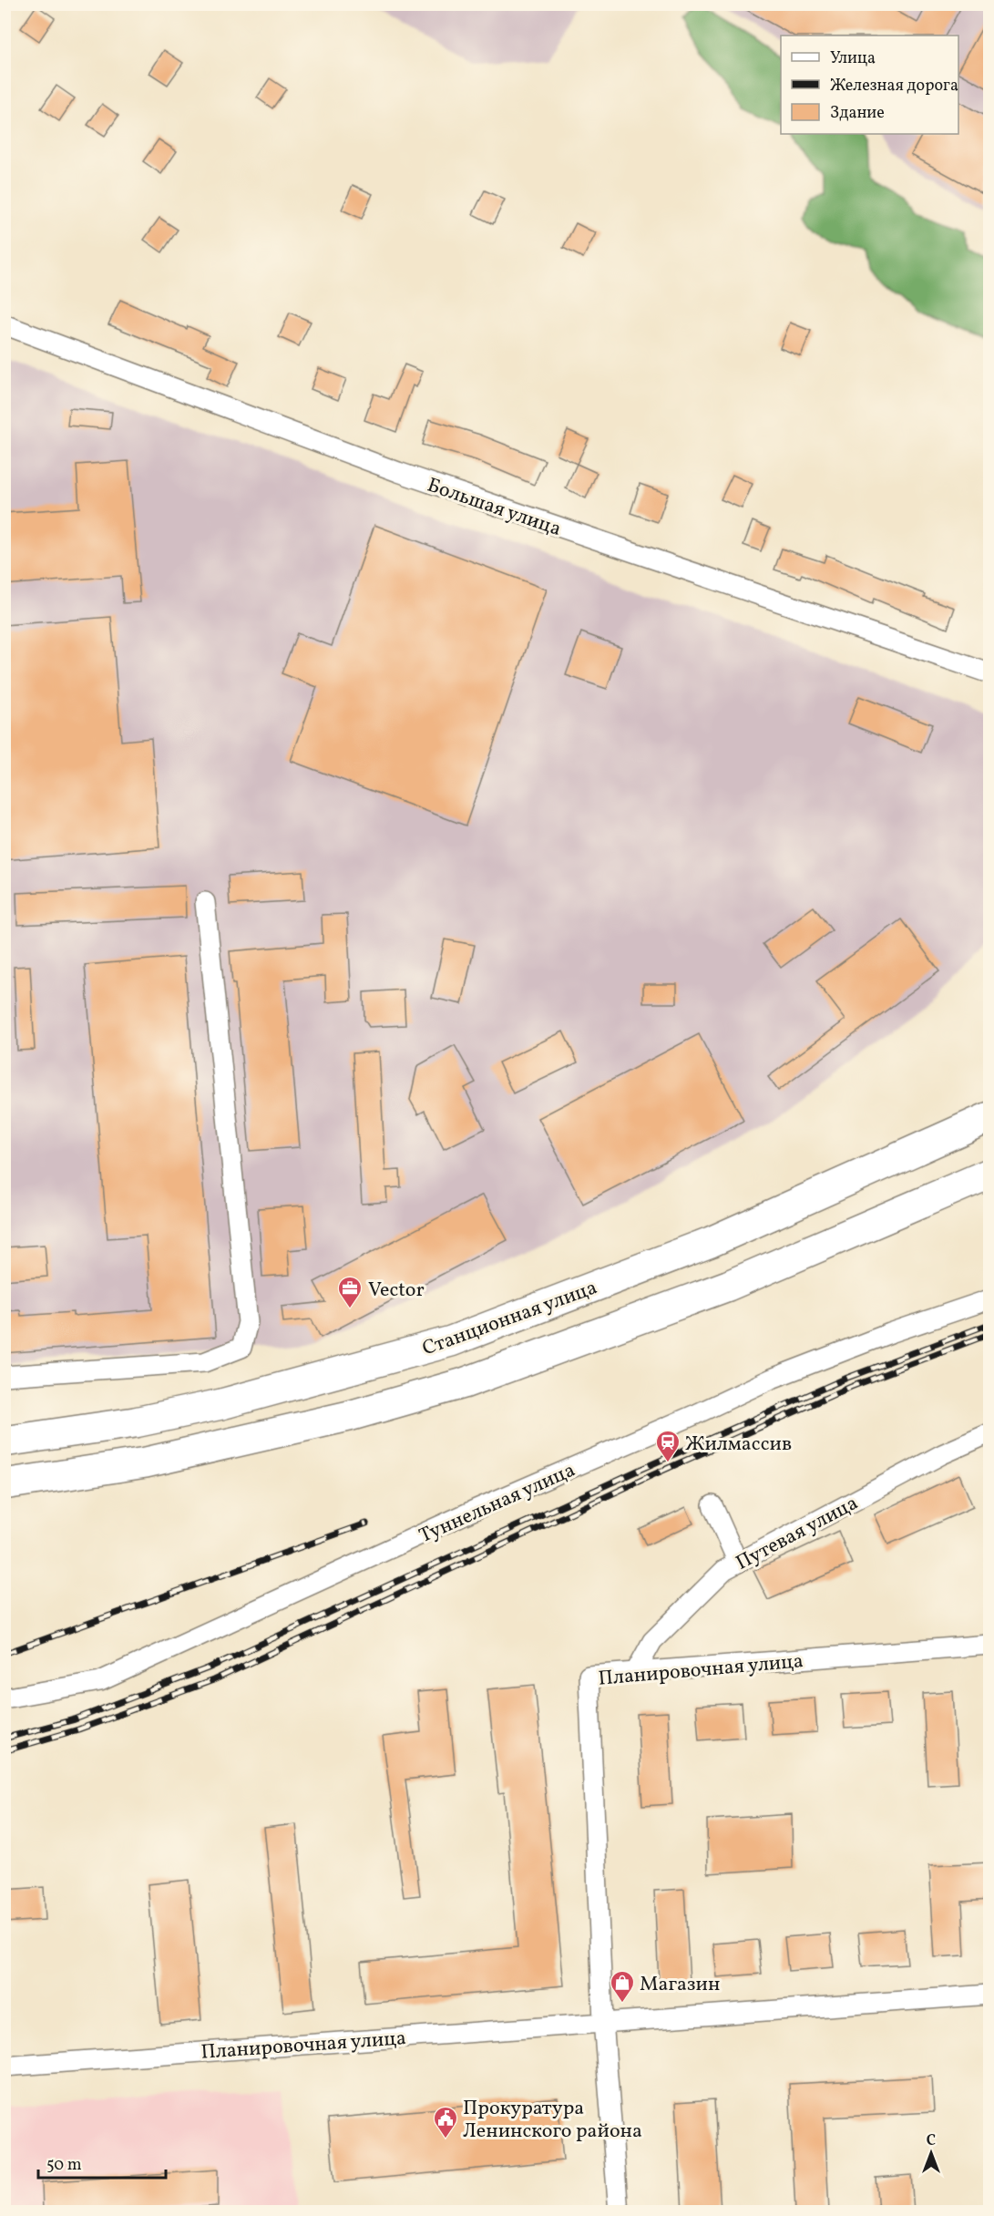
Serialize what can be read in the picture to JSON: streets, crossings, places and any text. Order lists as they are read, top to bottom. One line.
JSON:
{"streets":{"main road":["Станционная улица"],"street":["Большая улица","Туннельная улица","Путевая улица","Планировочная улица"]},"crossings":[["Путевая улица","Планировочная улица"]],"places":{"office":["Vector"],"station":["Жилмассив"],"shop":["Магазин"],"public building":["Прокуратура Ленинского района"]},"legend":["Улица","Железная дорога","Здание"],"scale_bar":"50 m","north":"top"}
